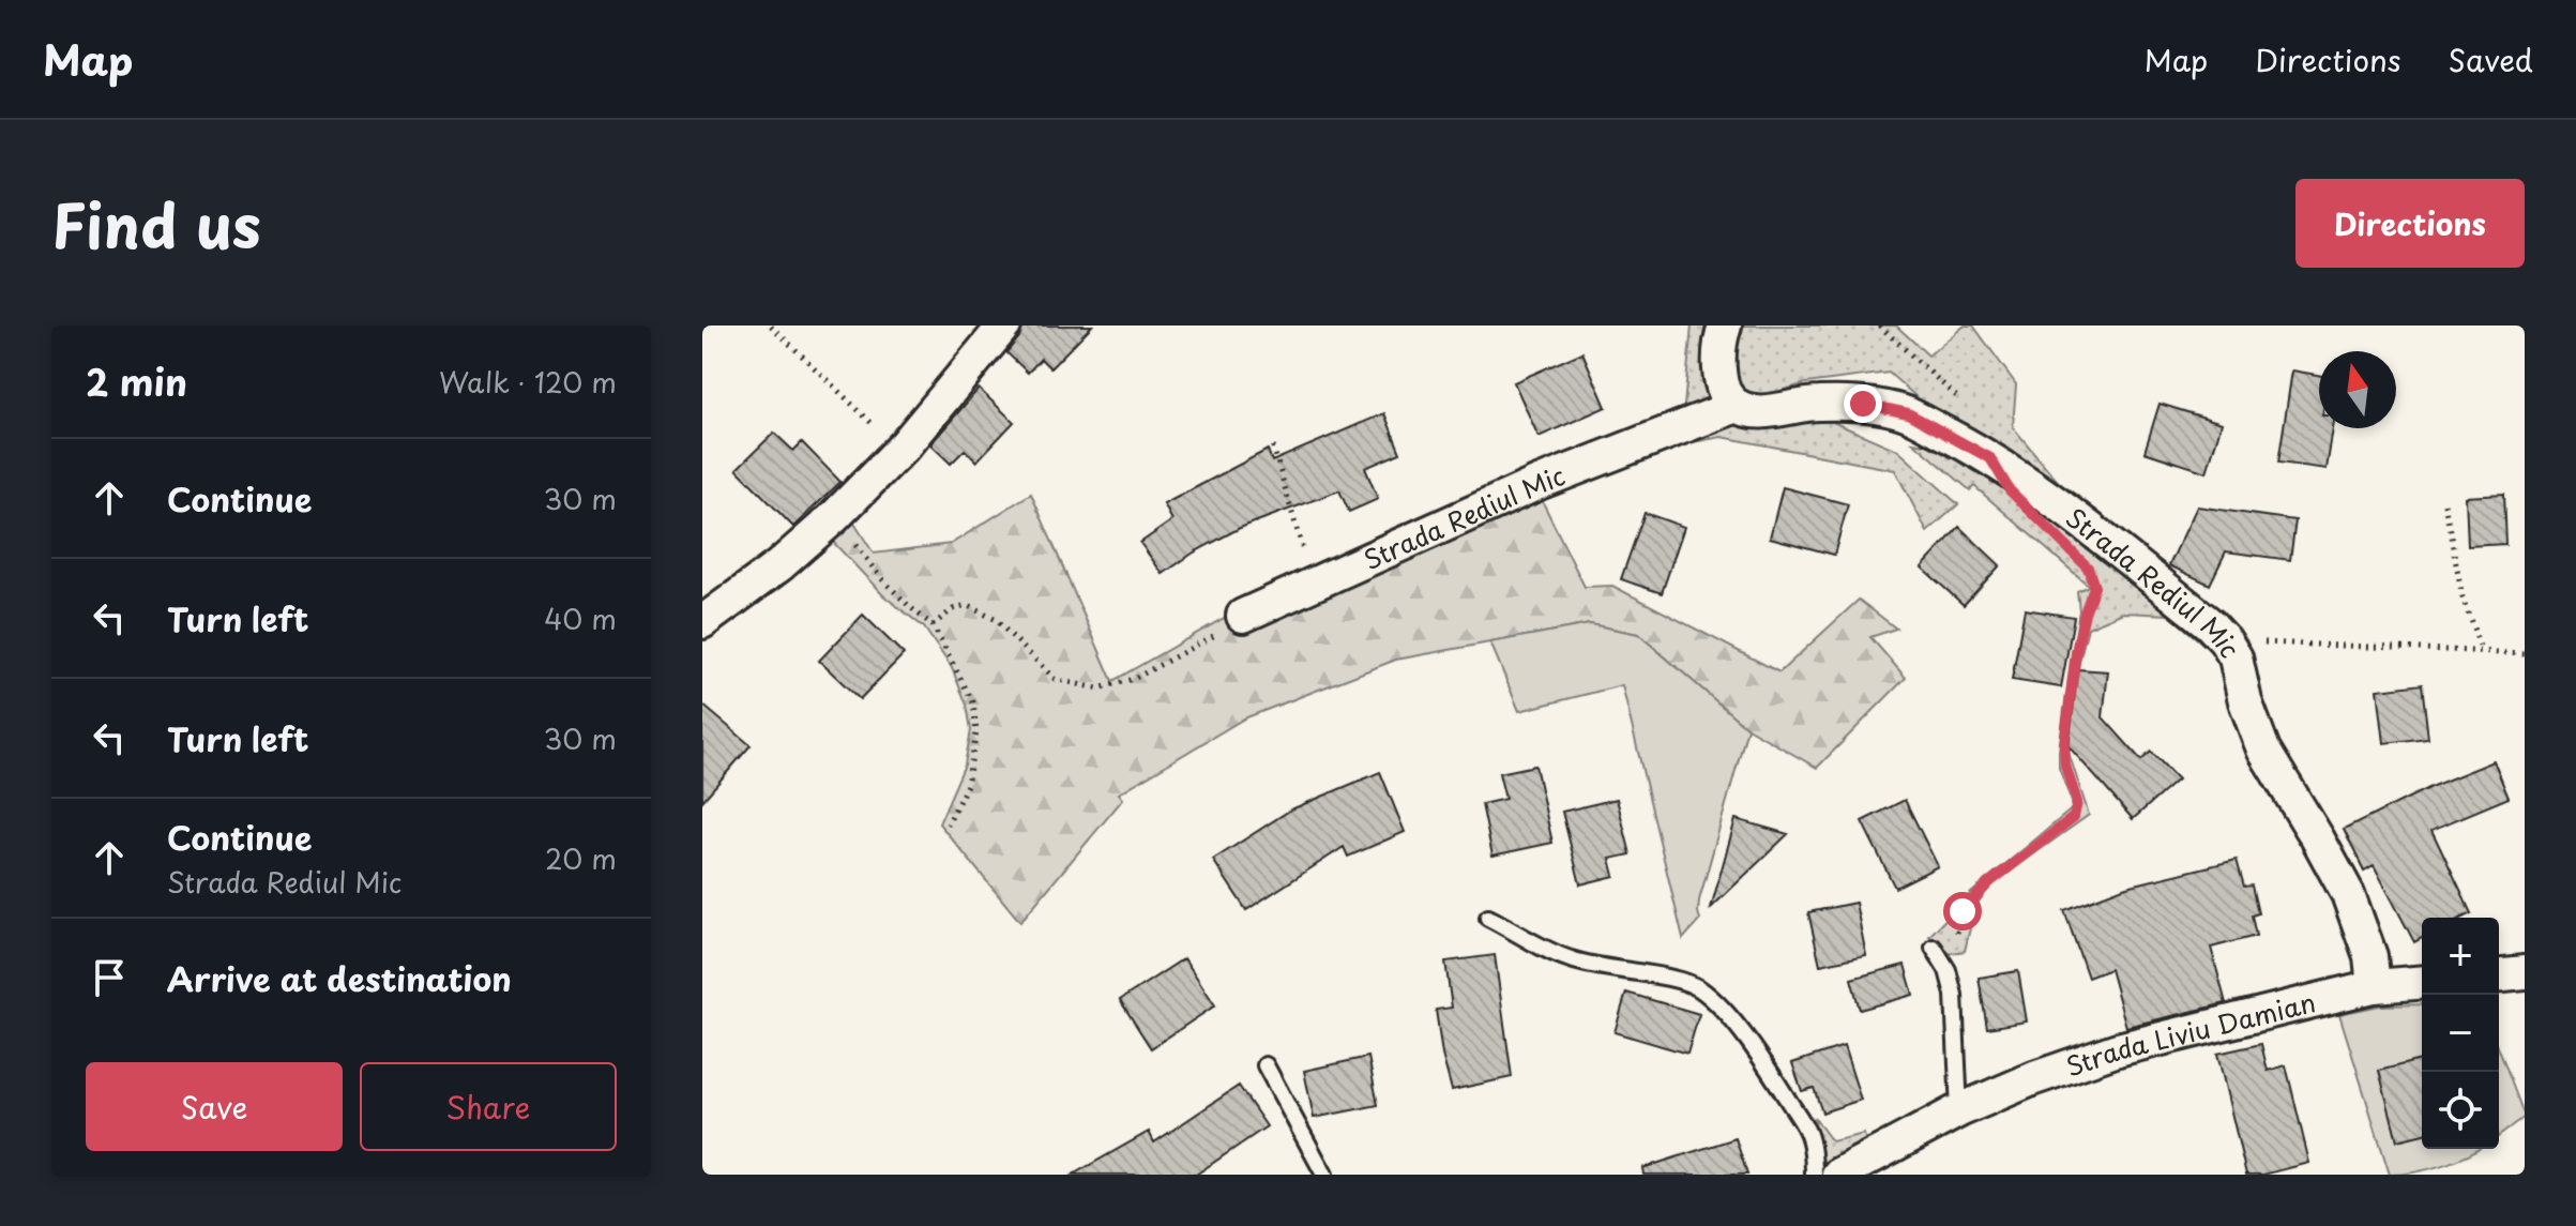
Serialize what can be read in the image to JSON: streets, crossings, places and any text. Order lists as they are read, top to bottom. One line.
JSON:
{"streets":{"street":["Strada Rediul Mic","Strada Liviu Damian"]},"crossings":[["Strada Rediul Mic","Strada Liviu Damian"]],"north":"top","page":{"header":"Map","nav":["Map","Directions","Saved"],"title":"Find us","buttons":["Directions",["Save","Share"]],"heading":["2 min","Walk · 120 m"],"list":[["Continue","30 m"],["Turn left","40 m"],["Turn left","30 m"],["Continue","Strada Rediul Mic","20 m"],"Arrive at destination"],"map_buttons":["+","−"]}}
